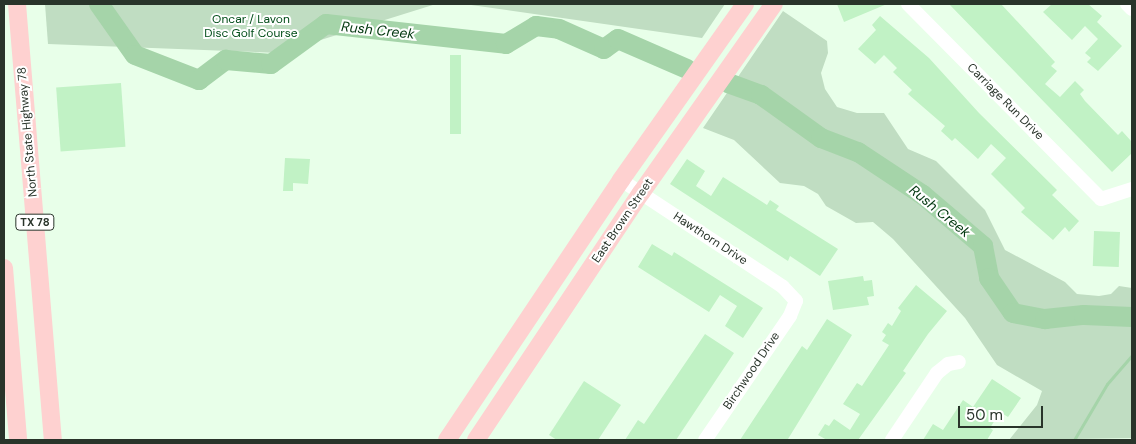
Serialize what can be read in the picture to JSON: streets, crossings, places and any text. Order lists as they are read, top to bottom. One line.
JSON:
{"streets":{"main road":["North State Highway 78","East Brown Street","TX 78"],"street":["Carriage Run Drive","Hawthorn Drive","Birchwood Drive"]},"crossings":[["East Brown Street","Hawthorn Drive"],["Hawthorn Drive","Birchwood Drive"]],"water":["Rush Creek"],"parks":["Oncar / Lavon Disc Golf Course"],"scale_bar":"50 m"}
